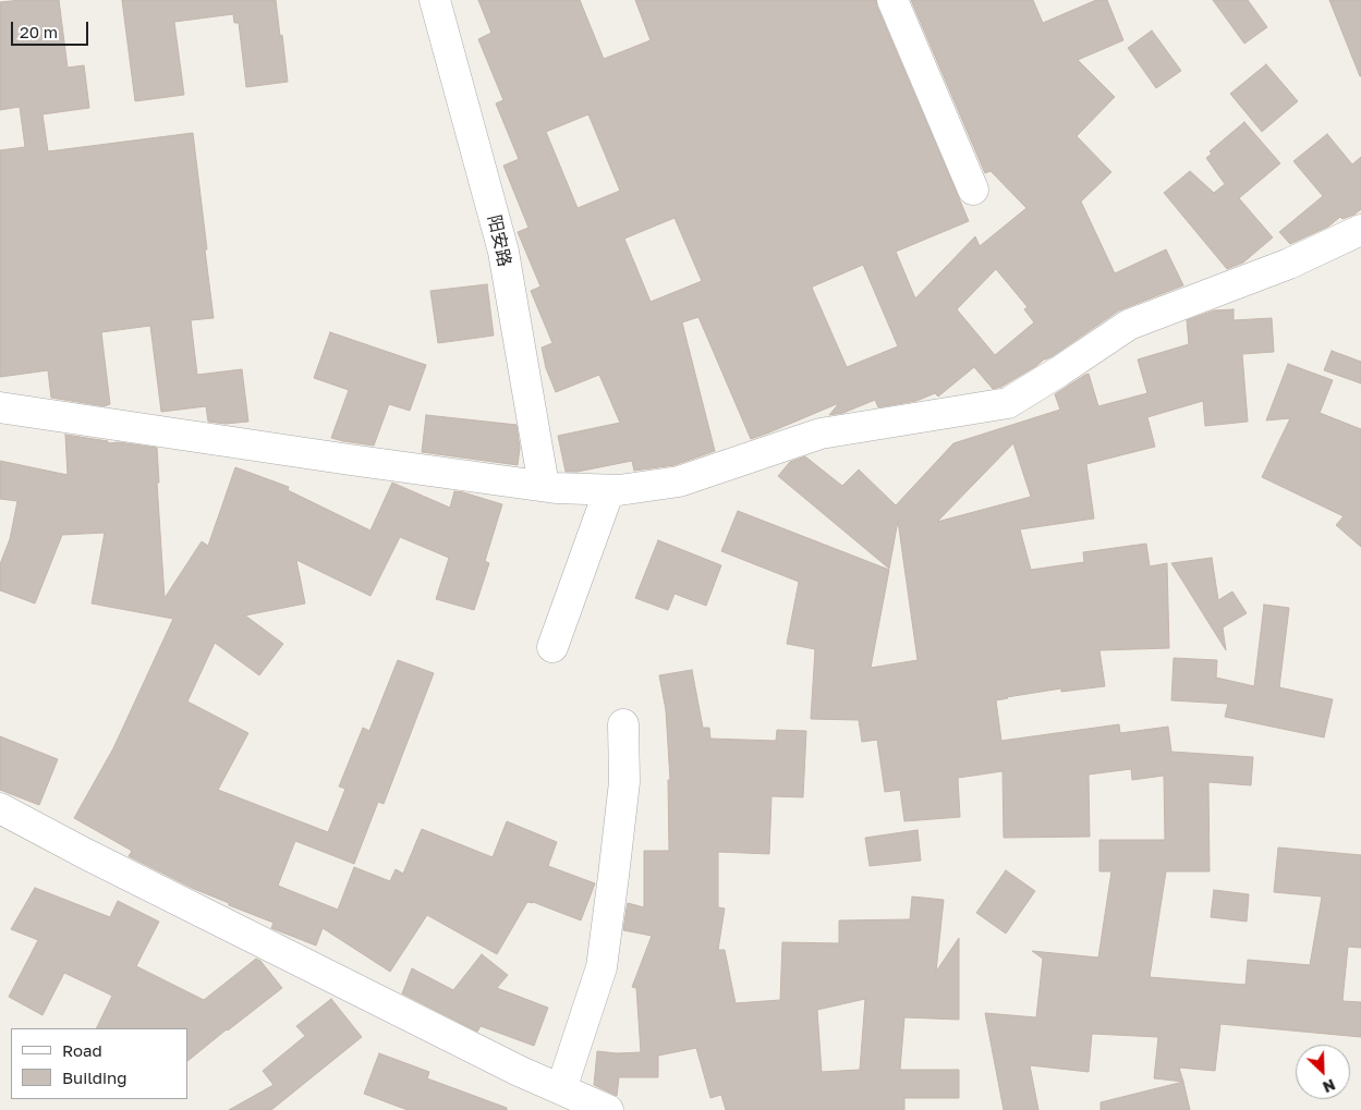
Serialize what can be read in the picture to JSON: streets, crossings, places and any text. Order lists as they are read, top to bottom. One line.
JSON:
{"streets":{"street":["阳安路"]},"legend":["Road","Building"],"scale_bar":"20 m","north":"bottom right"}
